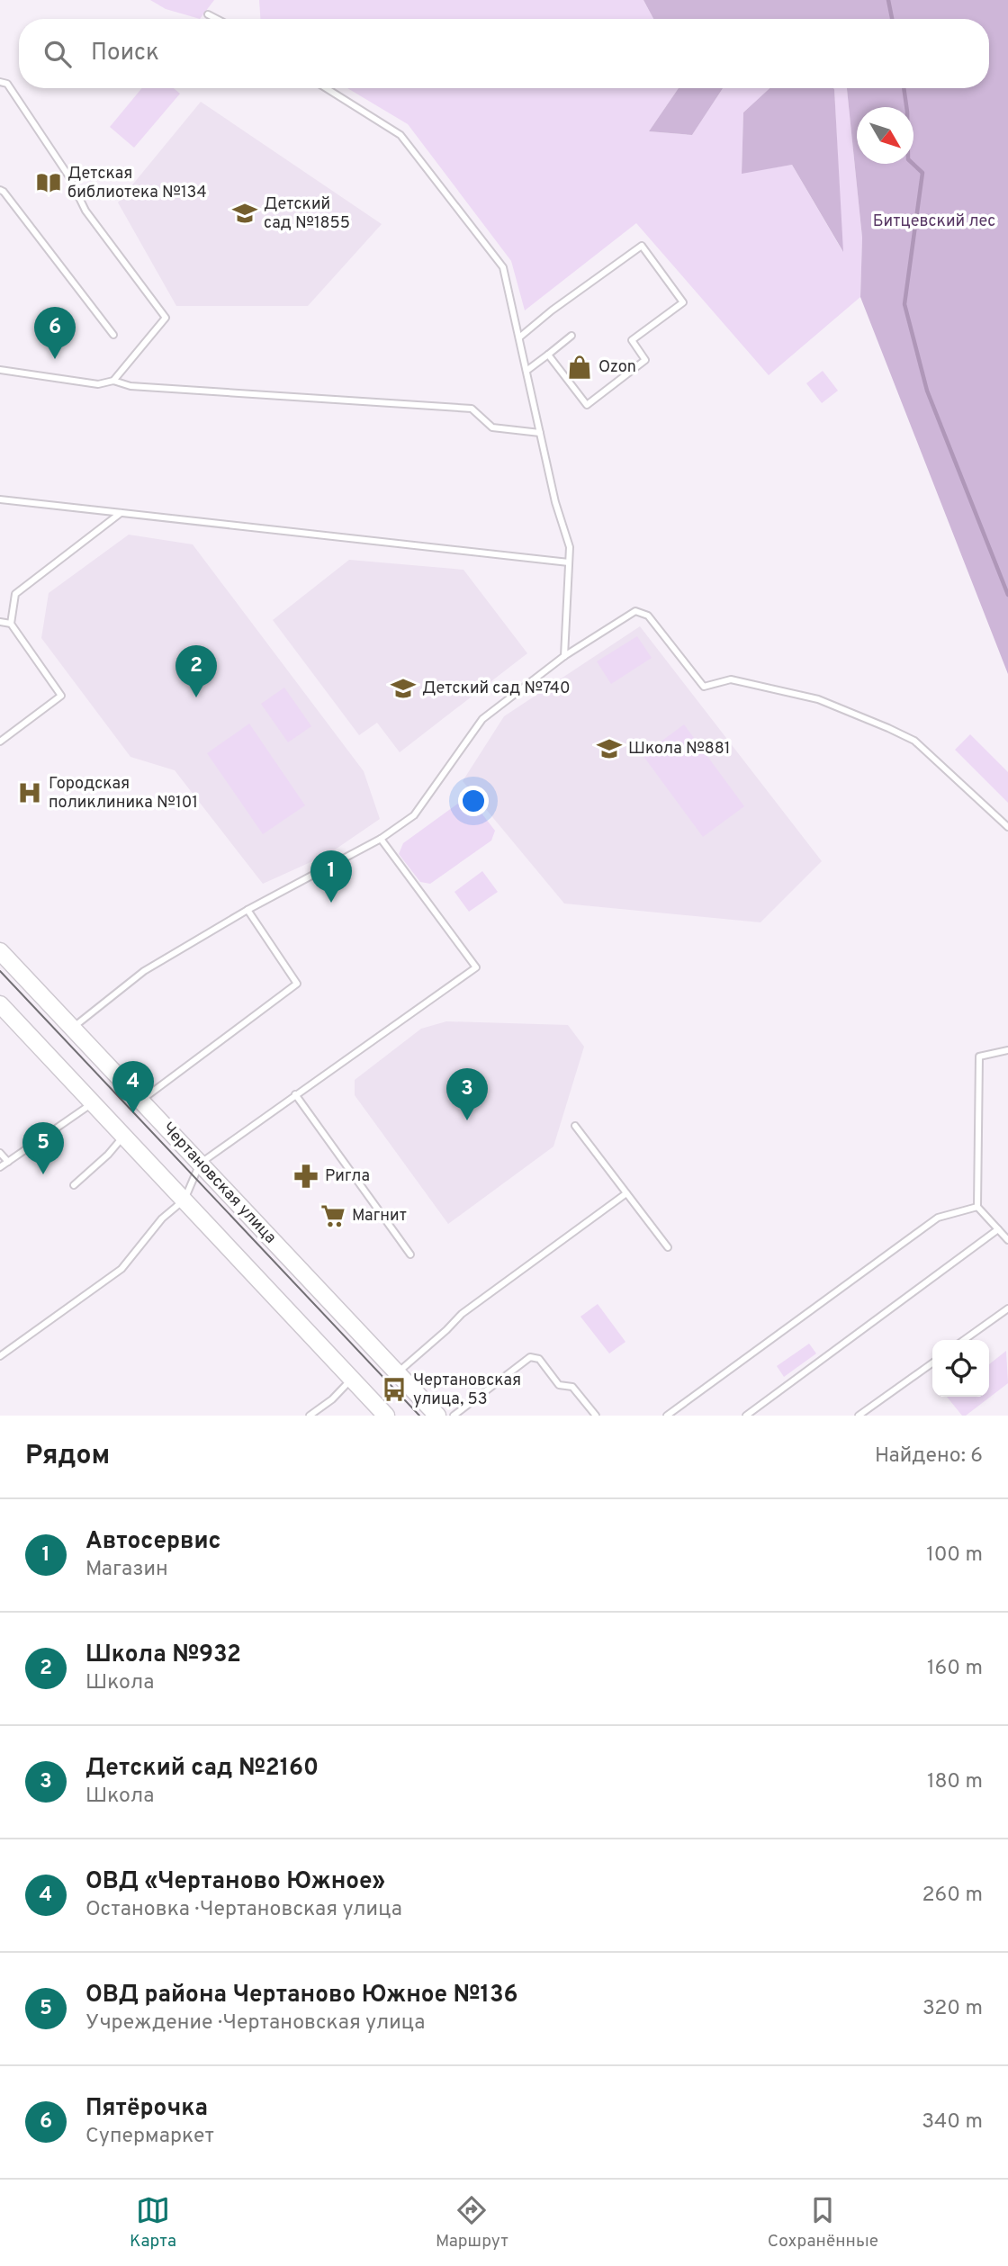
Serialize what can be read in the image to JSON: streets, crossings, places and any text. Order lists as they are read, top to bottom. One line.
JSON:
{"streets":{"main road":["Чертановская улица"]},"parks":["Битцевский лес"],"places":{"library":["Детская библиотека №134"],"school or university":["Детский сад №1855","Детский сад №740","Школа №881"],"shop":["Ozon"],"hospital":["Городская поликлиника №101"],"pharmacy":["Ригла"],"supermarket":["Магнит"],"bus stop":["Чертановская улица, 53"]},"north":"bottom right","page":{"search":"Поиск","pins":["6","2","1","4","3","5"],"heading":["Рядом","Найдено: 6"],"list":[{"mark":"1","name":"Автосервис","note":"Магазин","value":"100 m"},{"mark":"2","name":"Школа №932","note":"Школа","value":"160 m"},{"mark":"3","name":"Детский сад №2160","note":"Школа","value":"180 m"},{"mark":"4","name":"ОВД «Чертаново Южное»","note":"Остановка · Чертановская улица","value":"260 m"},{"mark":"5","name":"ОВД района Чертаново Южное №136","note":"Учреждение · Чертановская улица","value":"320 m"},{"mark":"6","name":"Пятёрочка","note":"Супермаркет","value":"340 m"}],"nav":["Карта","Маршрут","Сохранённые"]}}
